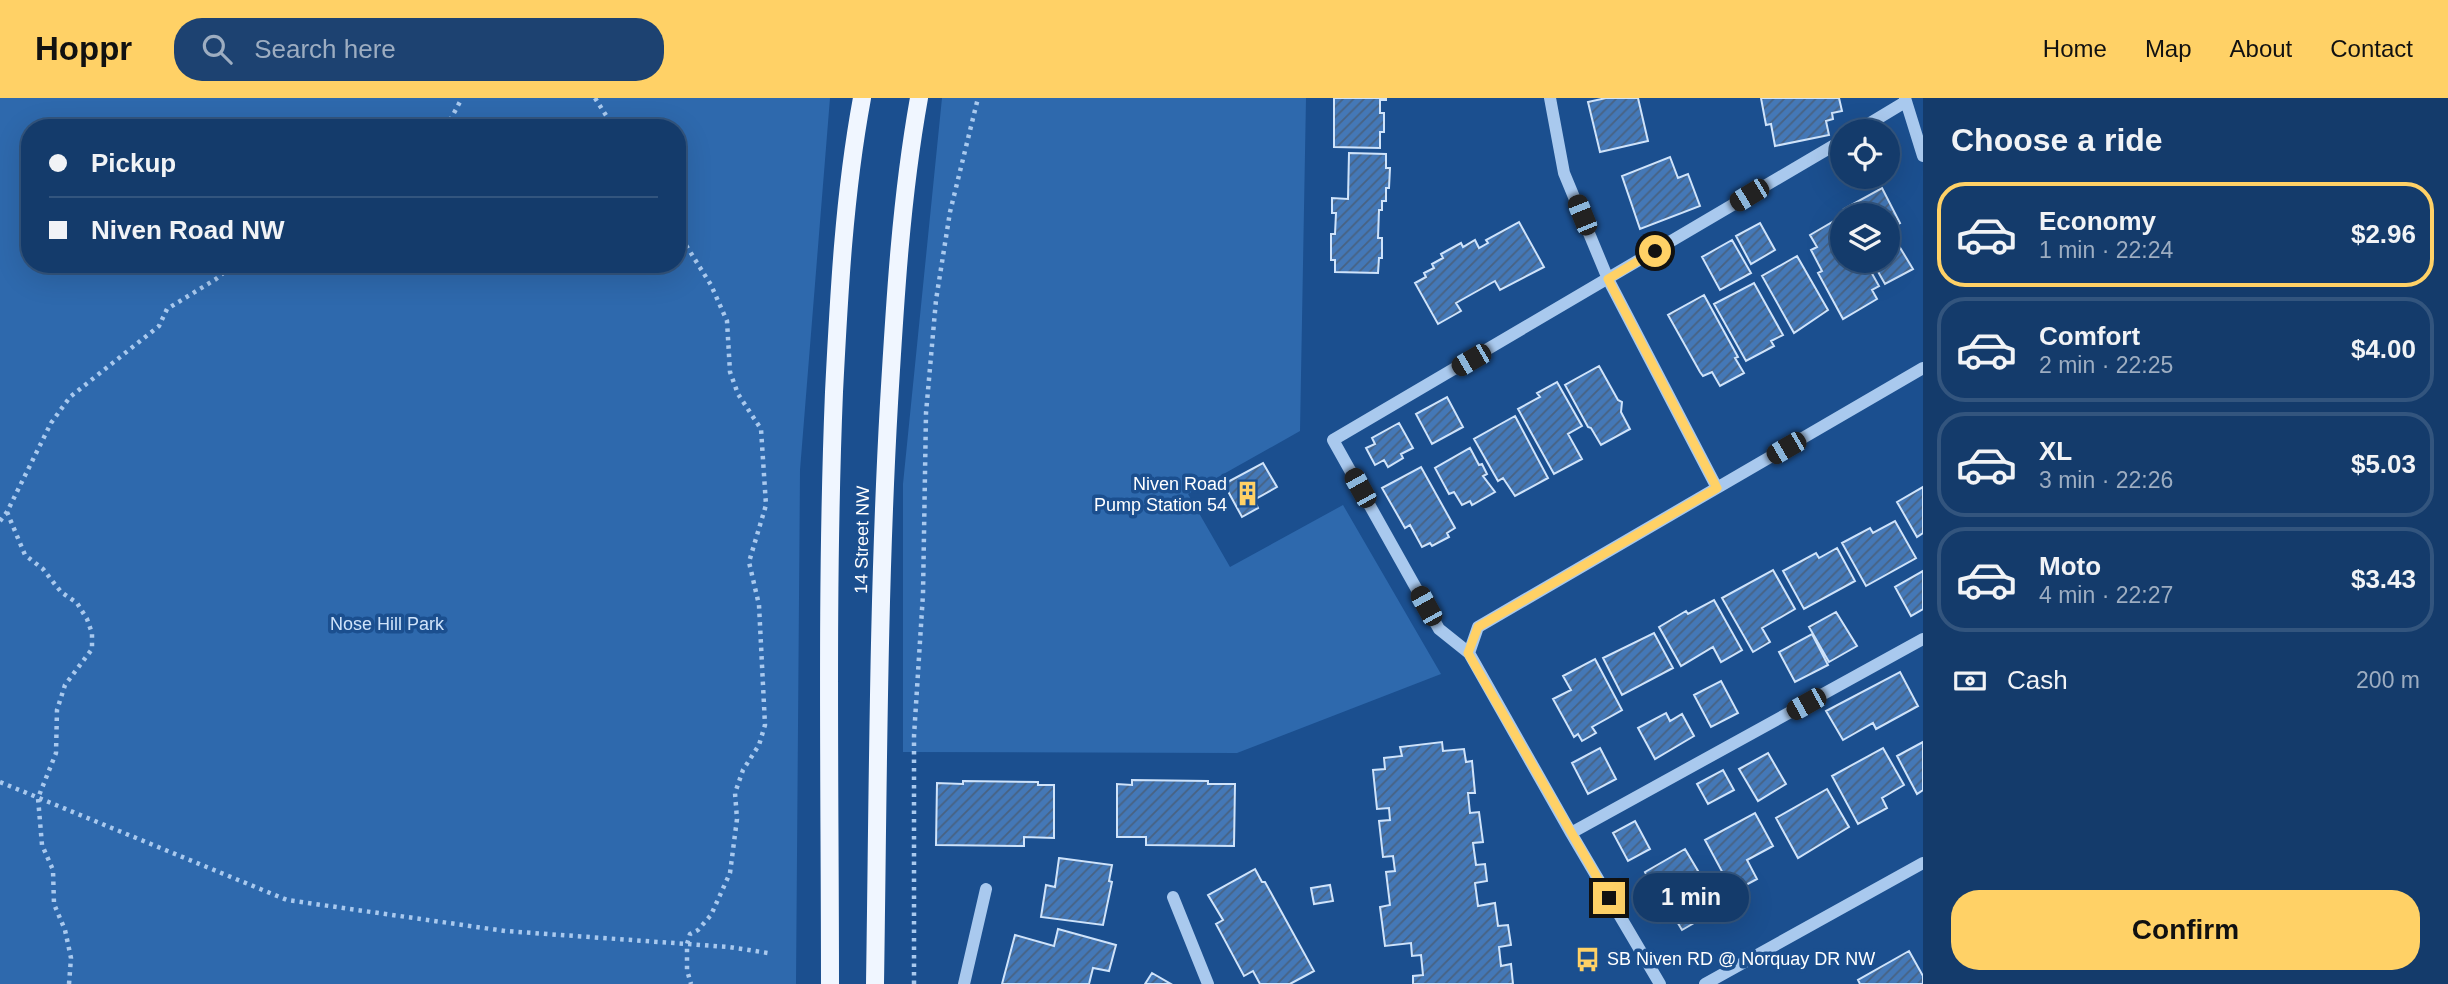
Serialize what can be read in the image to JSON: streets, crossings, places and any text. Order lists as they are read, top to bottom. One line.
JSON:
{"streets":{"main road":["14 Street NW"]},"parks":["Nose Hill Park"],"places":{"building":["Niven Road Pump Station 54"],"bus stop":["SB Niven RD @ Norquay DR NW"]},"page":{"header":"Hoppr","search":"Search here","nav":["Home","Map","About","Contact"],"heading":"Choose a ride","banner":["Pickup","Niven Road NW"],"list":[{"name":"Economy","note":"1 min · 22:24","value":"$2.96"},{"name":"Comfort","note":"2 min · 22:25","value":"$4.00"},{"name":"XL","note":"3 min · 22:26","value":"$5.03"},{"name":"Moto","note":"4 min · 22:27","value":"$3.43"}],"pay":["Cash","200 m"],"bubble":"1 min","buttons":"Confirm"}}
